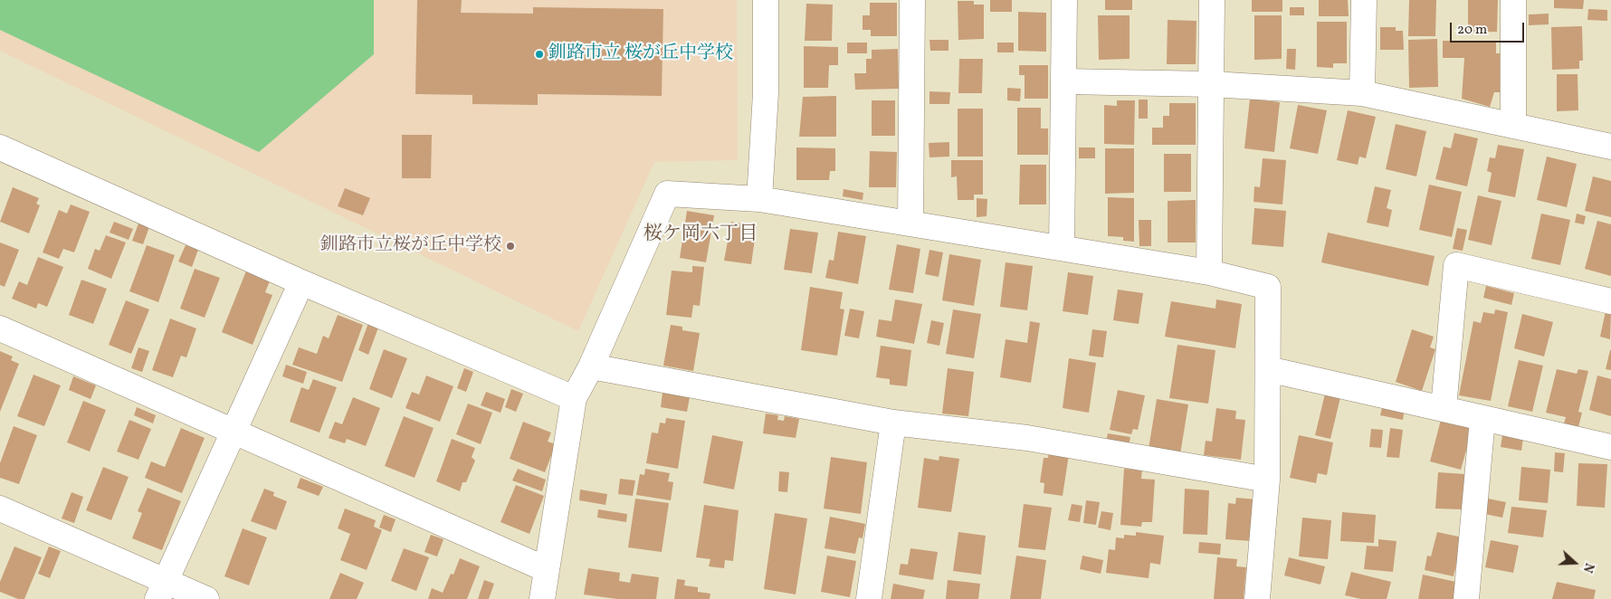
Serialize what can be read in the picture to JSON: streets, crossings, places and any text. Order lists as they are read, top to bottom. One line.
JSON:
{"districts":["桜ケ岡六丁目"],"places":["釧路市立 桜が丘中学校","釧路市立桜が丘中学校"],"scale_bar":"20 m","north":"right"}
